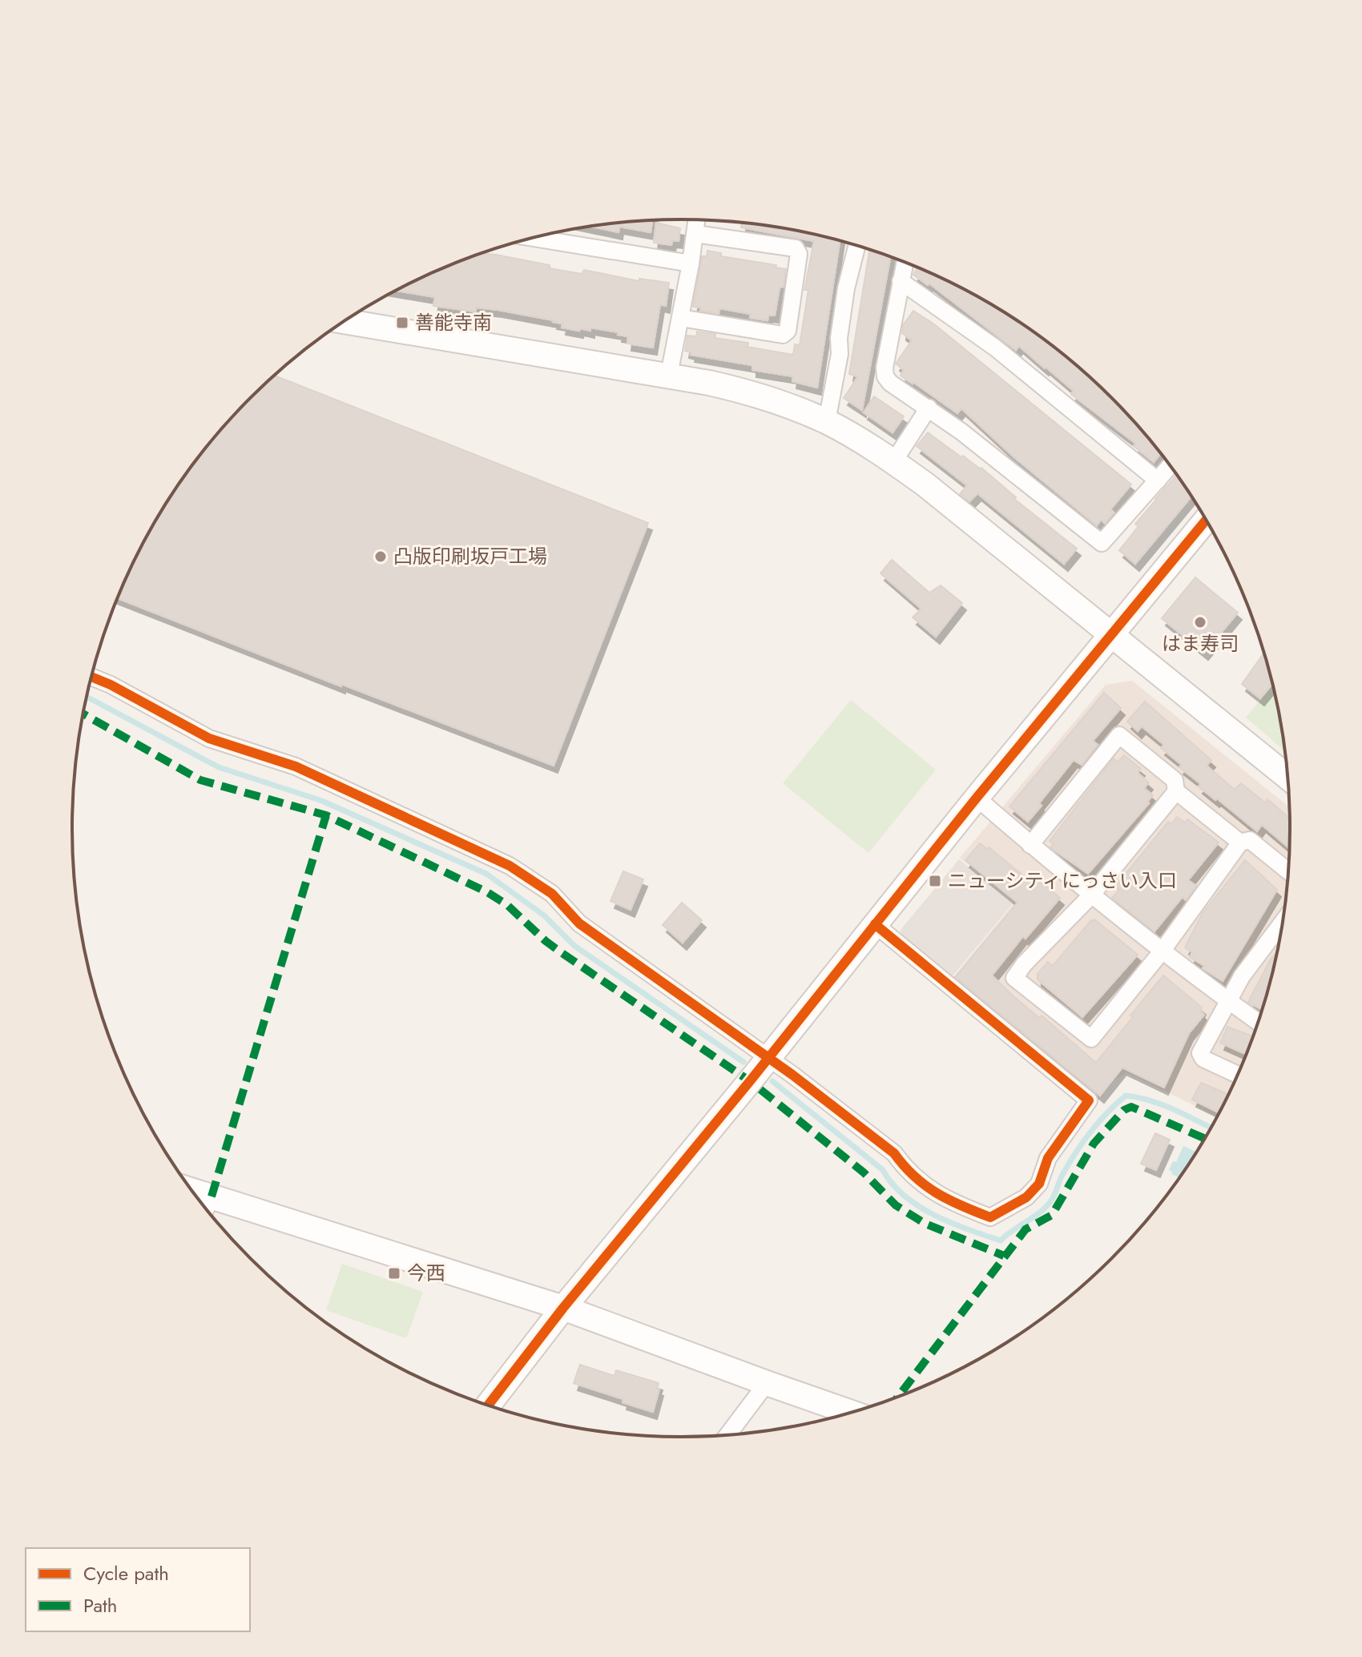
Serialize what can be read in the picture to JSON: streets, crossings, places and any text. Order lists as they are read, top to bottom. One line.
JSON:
{"places":{"transit":["善能寺南","ニューシティにっさい入口","今西"],"other":["凸版印刷坂戸工場","はま寿司"]},"legend":["Cycle path","Path"]}
